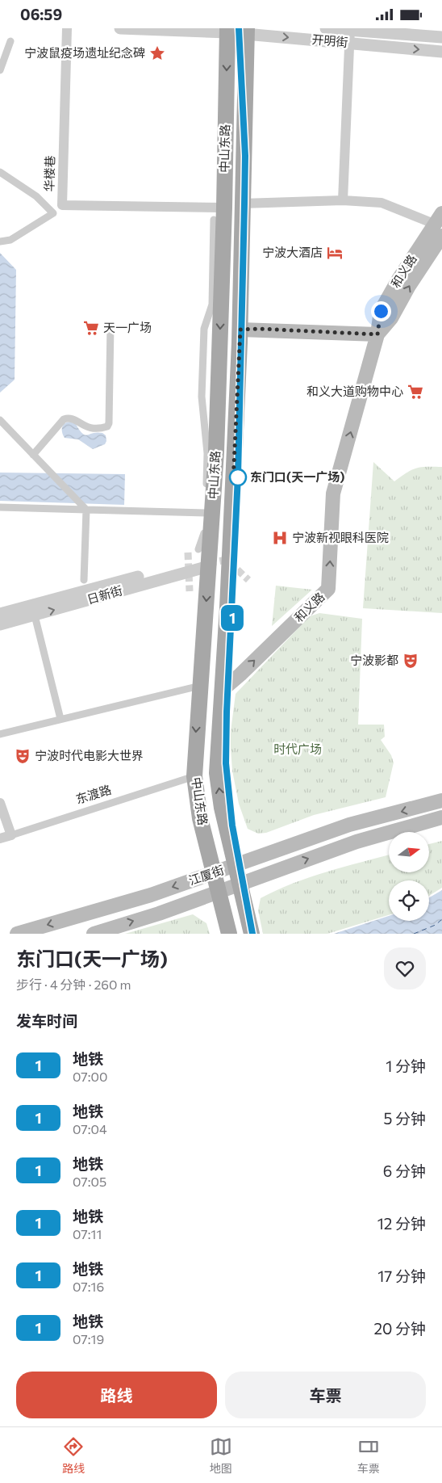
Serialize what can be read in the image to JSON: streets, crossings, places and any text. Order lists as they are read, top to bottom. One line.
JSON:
{"streets":{"main road":["中山东路","和义路","江厦街"],"street":["开明街","华楼巷","日新街","东渡路"]},"crossings":[["开明街","中山东路"],["中山东路","华楼巷"],["中山东路","和义路"],["中山东路","日新街"],["中山东路","东渡路"],["中山东路","江厦街"]],"one_way":["和义路"],"parks":["时代广场"],"places":{"place":["宁波鼠疫场遗址纪念碑"],"hotel":["宁波大酒店"],"supermarket":["天一广场","和义大道购物中心"],"other":["东门口(天一广场)"],"hospital":["宁波新视眼科医院"],"theatre":["宁波影都","宁波时代电影大世界"]},"lines":["metro line 1"],"north":"right","page":{"status":"06:59","on_map":"1","heading":[["东门口(天一广场)","步行 · 4 分钟 · 260 m"],"发车时间"],"list":[{"mark":"1","name":"地铁","note":"07:00","value":"1 分钟"},{"mark":"1","name":"地铁","note":"07:04","value":"5 分钟"},{"mark":"1","name":"地铁","note":"07:05","value":"6 分钟"},{"mark":"1","name":"地铁","note":"07:11","value":"12 分钟"},{"mark":"1","name":"地铁","note":"07:16","value":"17 分钟"},{"mark":"1","name":"地铁","note":"07:19","value":"20 分钟"}],"buttons":["路线","车票"],"tabs":["路线","地图","车票"]}}
